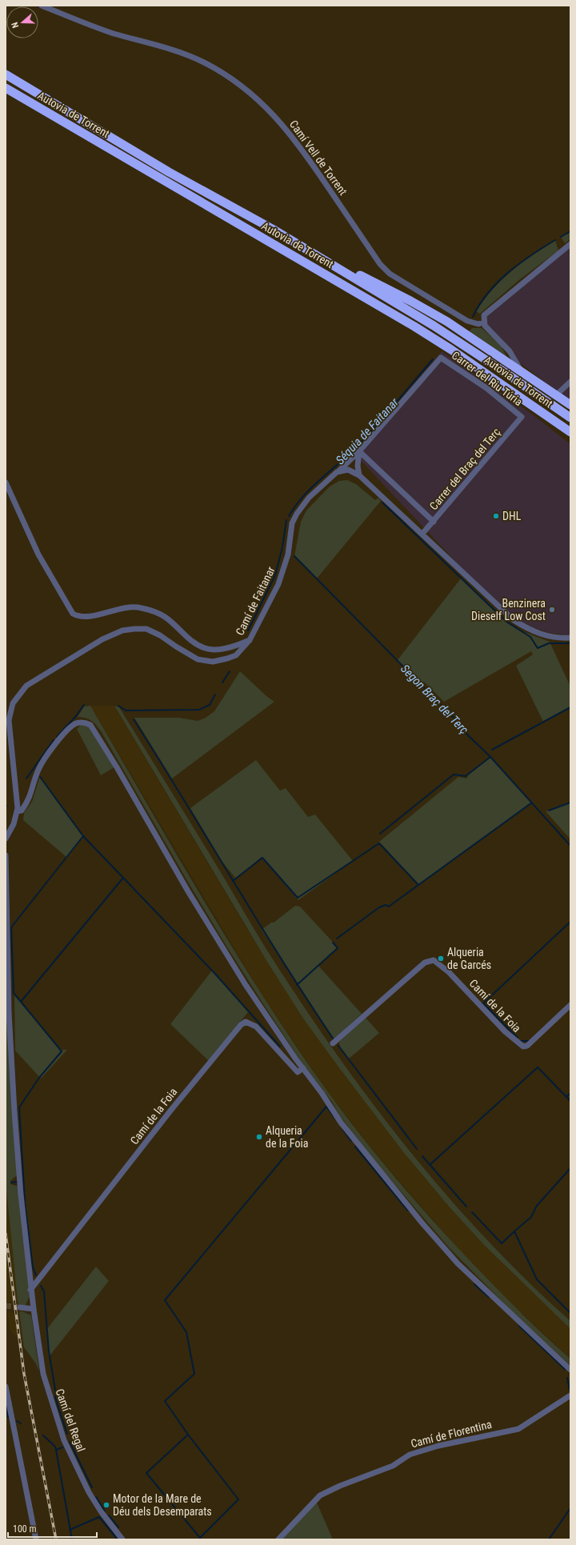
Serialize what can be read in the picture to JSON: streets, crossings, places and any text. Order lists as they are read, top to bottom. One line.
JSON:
{"streets":{"highway":["Autovia de Torrent"],"street":["Camí Vell de Torrent","Carrer del Riu Túria","Carrer del Braç del Terç","Camí de Faitanar","Camí de la Foia","Camí del Regal","Camí de Florentina"]},"crossings":[["Carrer del Riu Túria","Carrer del Braç del Terç"],["Carrer del Riu Túria","Camí de Faitanar"],["Camí de la Foia","Camí del Regal"]],"water":["Séquia de Faitanar","Segon Braç del Terç"],"places":["DHL","Benzinera Dieself Low Cost","Alqueria de Garcés","Alqueria de la Foia","Motor de la Mare de Déu dels Desemparats"],"scale_bar":"100 m","north":"left"}
